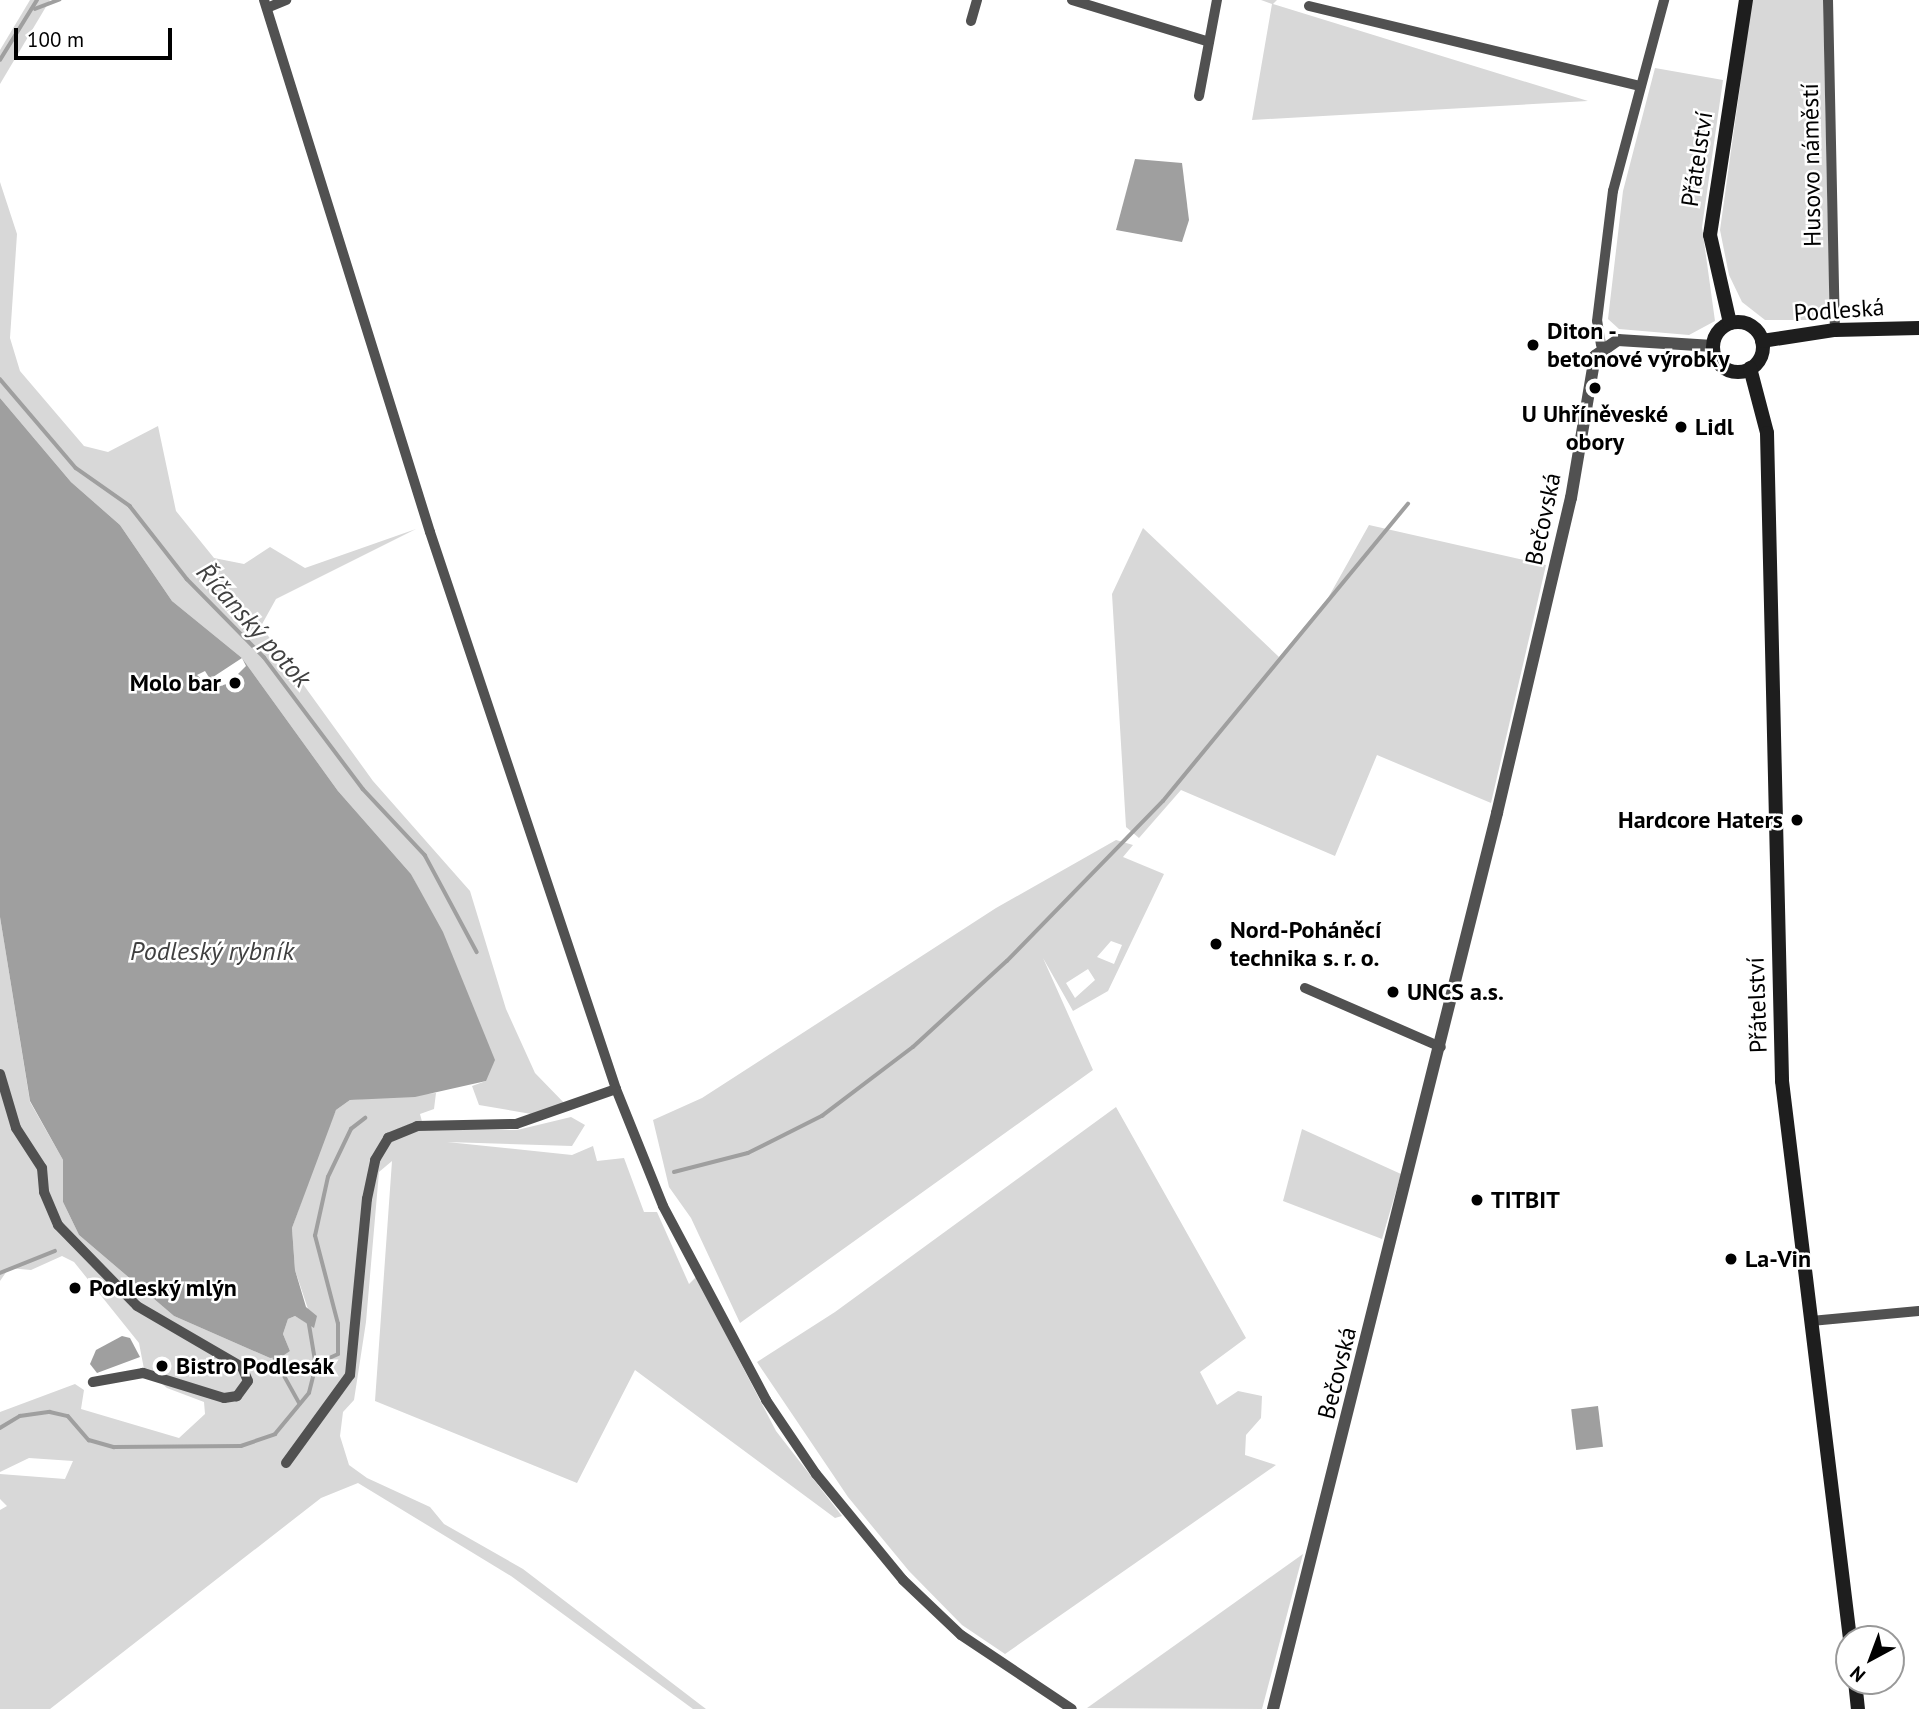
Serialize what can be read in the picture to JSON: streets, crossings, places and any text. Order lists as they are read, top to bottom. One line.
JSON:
{"streets":{"main road":["Přátelství","Podleská"],"street":["Husovo náměstí","Bečovská"]},"crossings":[["Přátelství","Podleská"],["Husovo náměstí","Podleská"]],"water":["Říčanský potok","Podleský rybník"],"places":["Diton - betonové výrobky","U Uhříněveské obory","Lidl","Molo bar","Hardcore Haters","Nord-Poháněcí technika s. r. o.","UNCS a.s.","TITBIT","La-Vin","Podleský mlýn","Bistro Podlesák"],"scale_bar":"100 m","north":"bottom left"}
